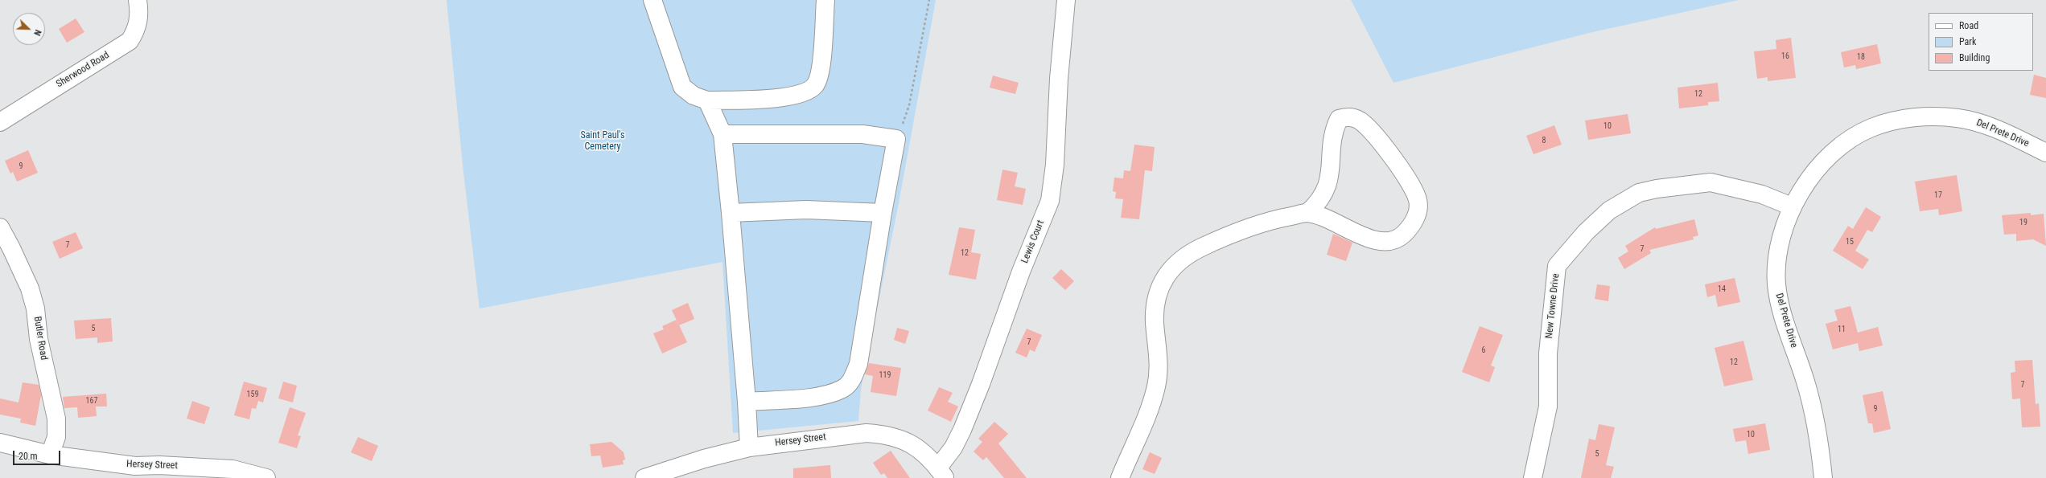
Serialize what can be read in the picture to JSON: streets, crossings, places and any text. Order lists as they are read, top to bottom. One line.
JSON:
{"streets":{"street":["Sherwood Road","Del Prete Drive","Lewis Court","New Towne Drive","Butler Road","Hersey Street"]},"crossings":[["Del Prete Drive","New Towne Drive"],["Lewis Court","Hersey Street"],["Butler Road","Hersey Street"]],"parks":["Saint Paul's Cemetery"],"house_numbers":["16","18","12","10","8","9","17","19","15","7","7","12","14","5","11","7","6","12","119","7","159","167","9","10","5"],"legend":["Road","Park","Building"],"scale_bar":"20 m","north":"bottom right"}
